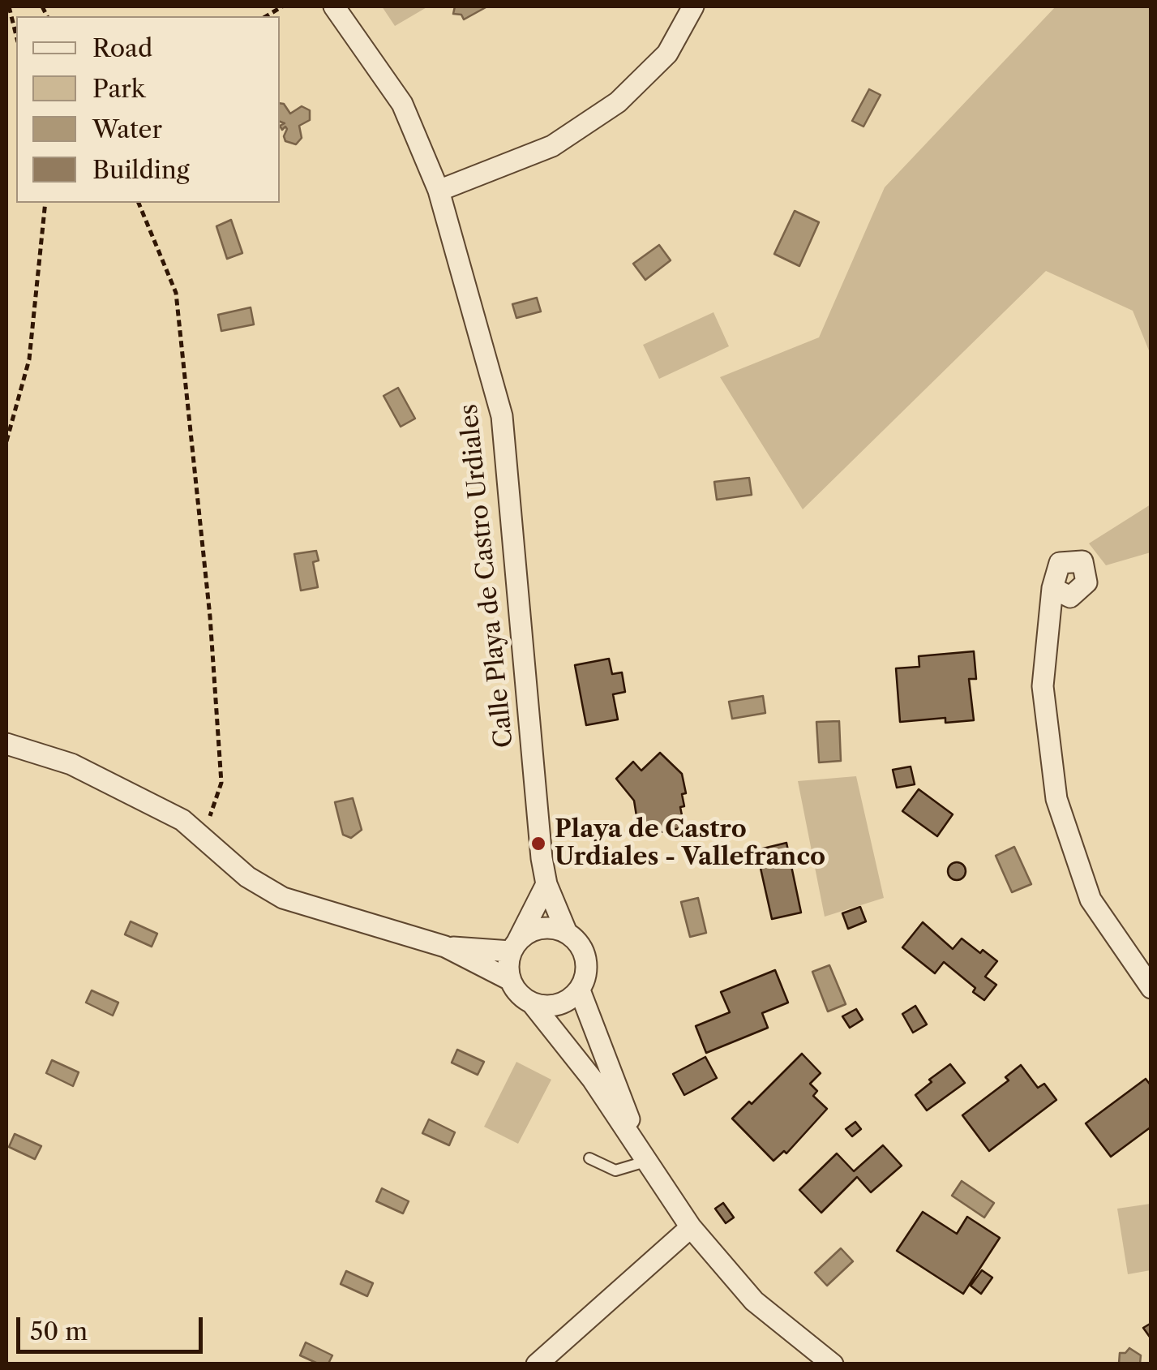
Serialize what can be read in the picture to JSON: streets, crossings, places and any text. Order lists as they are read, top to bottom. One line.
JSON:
{"streets":{"street":["Calle Playa de Castro Urdiales"]},"places":["Playa de Castro Urdiales - Vallefranco"],"legend":["Road","Park","Water","Building"],"scale_bar":"50 m"}
